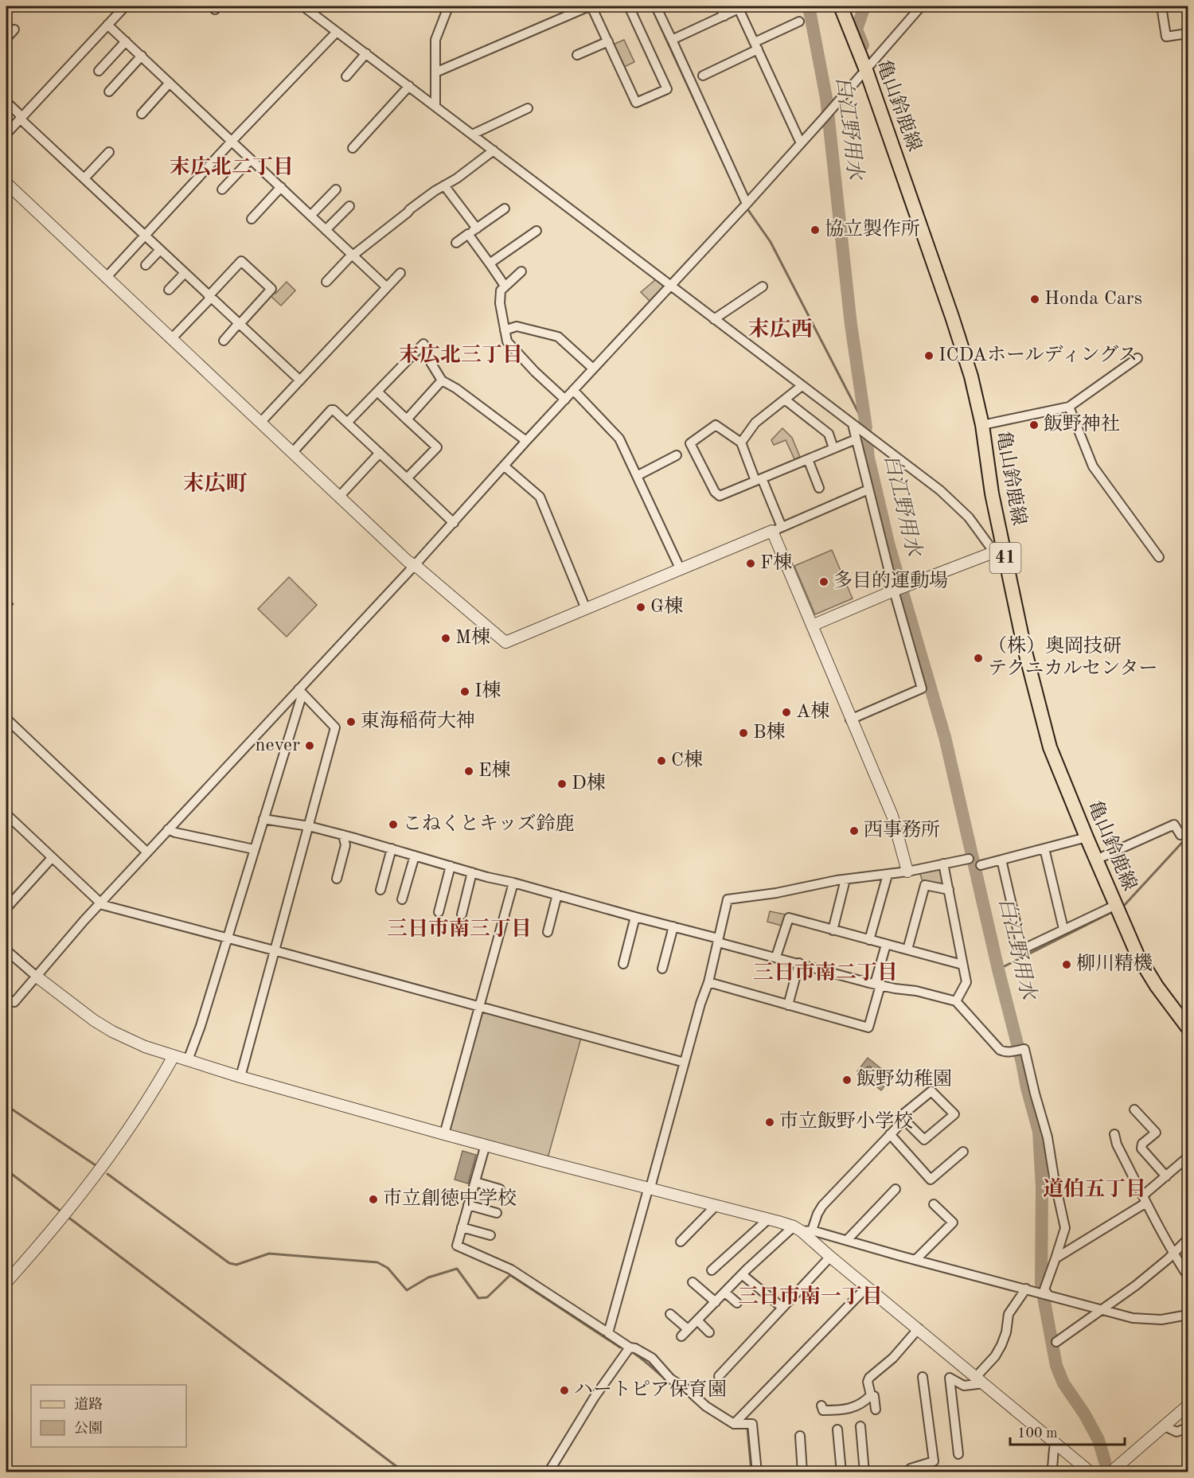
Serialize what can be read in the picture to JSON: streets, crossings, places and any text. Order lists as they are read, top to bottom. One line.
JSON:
{"streets":{"main road":["亀山鈴鹿線","41"]},"districts":["末広北二丁目","末広西","末広北三丁目","末広町","三日市南三丁目","三日市南二丁目","道伯五丁目","三日市南一丁目"],"water":["白江野用水"],"places":["協立製作所","Honda Cars","ICDAホールディングス","飯野神社","F棟","多目的運動場","G棟","M棟","（株）奥岡技研 テクニカルセンター","I棟","A棟","東海稲荷大神","B棟","never","C棟","E棟","D棟","こねくとキッズ鈴鹿","西事務所","柳川精機","飯野幼稚園","市立飯野小学校","市立創徳中学校","ハートピア保育園"],"legend":["道路","公園"],"scale_bar":"100 m"}
